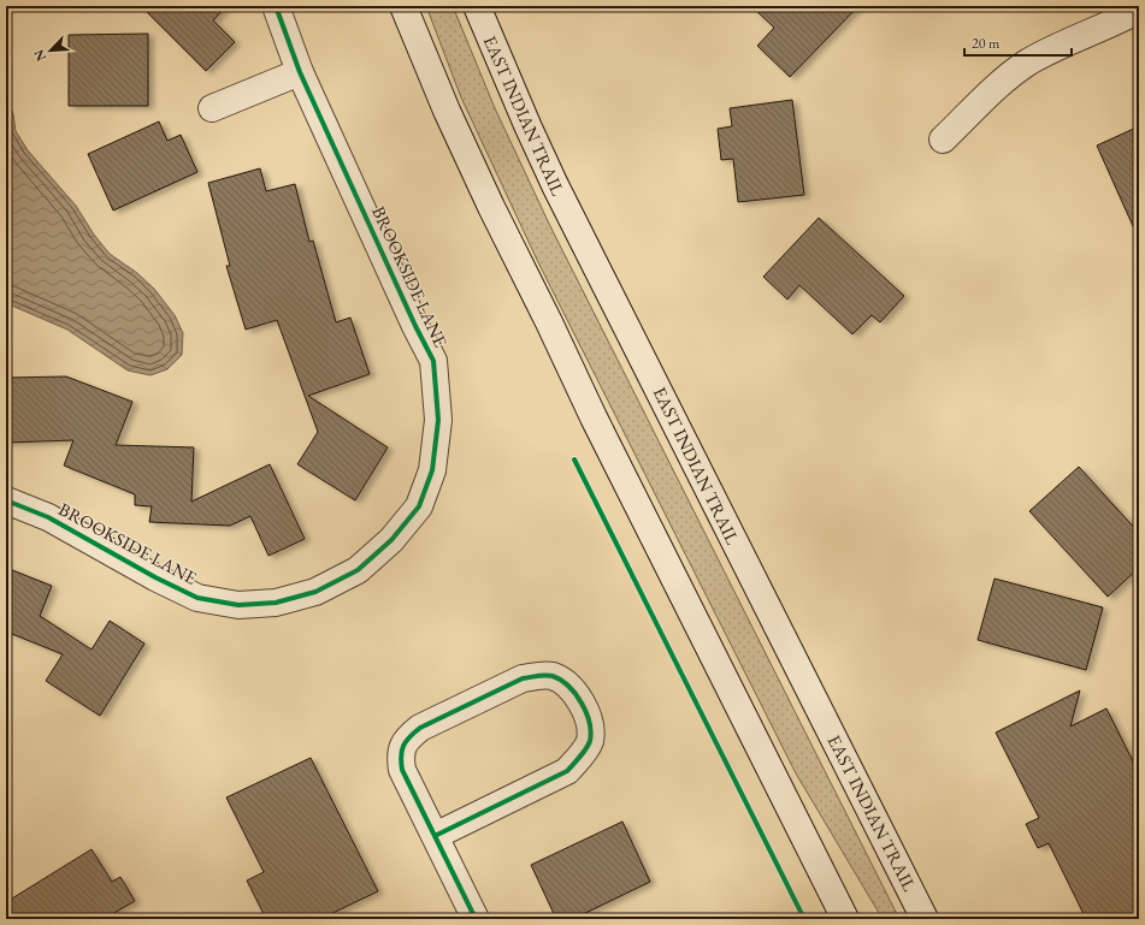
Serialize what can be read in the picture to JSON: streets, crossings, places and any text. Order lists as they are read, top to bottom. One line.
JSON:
{"streets":{"main road":["EAST INDIAN TRAIL","BROOKSIDE LANE"]},"scale_bar":"20 m","north":"bottom left"}
